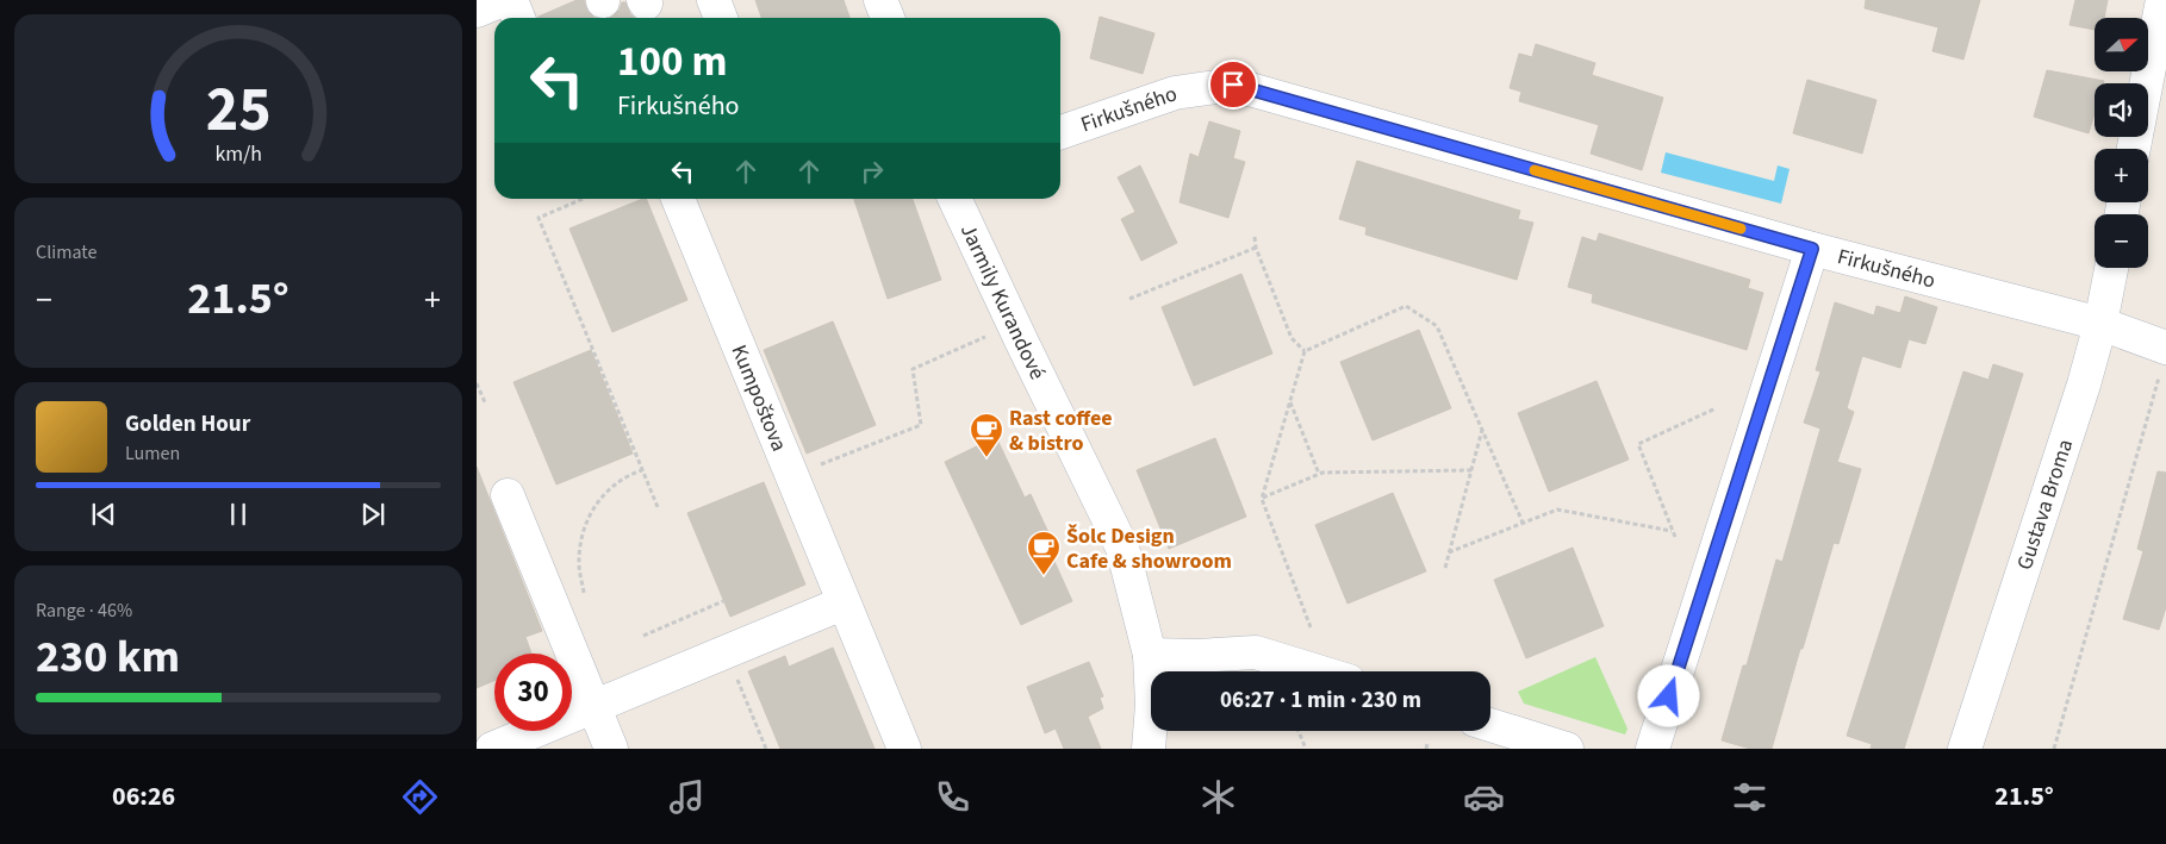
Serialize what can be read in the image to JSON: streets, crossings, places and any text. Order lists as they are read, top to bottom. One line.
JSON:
{"streets":{"street":["Firkušného","Jarmily Kurandové","Kumpoštova","Gustava Broma"]},"crossings":[["Firkušného","Gustava Broma"]],"places":{"cafe":["Rast coffee & bistro","Šolc Design Cafe & showroom"]},"north":"right","page":{"map_buttons":["+","−"],"turn":["100 m","Firkušného"],"tile":["Climate",["Range · 46%","230 km"]],"heat":["−","21.5°","+"],"song":["Golden Hour","Lumen"],"limit":"30","trip":"06:27 · 1 min · 230 m","tabs":["06:26","21.5°"],"gauge":["25","km/h"]}}
